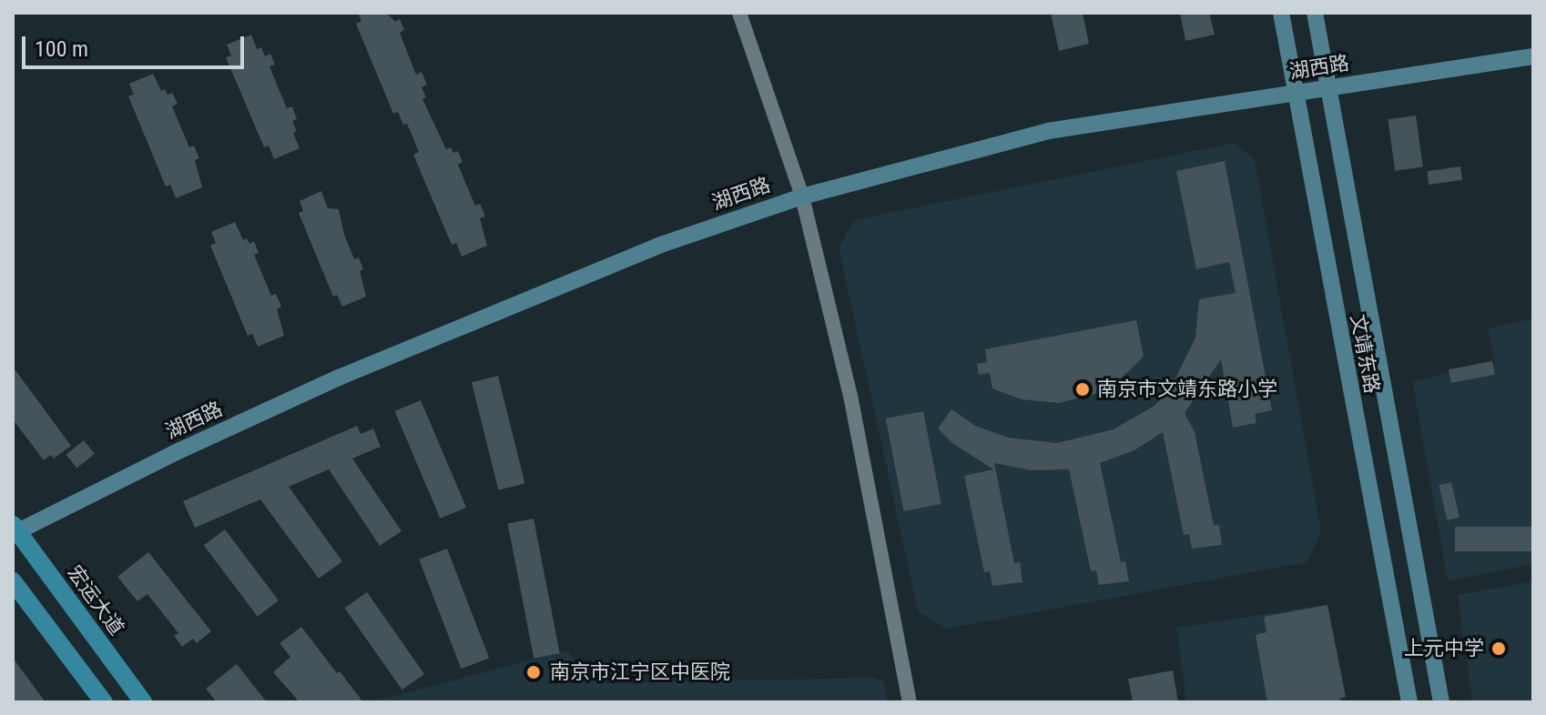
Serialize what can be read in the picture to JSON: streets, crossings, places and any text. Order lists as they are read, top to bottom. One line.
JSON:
{"streets":{"main road":["湖西路","文靖东路","宏运大道"]},"crossings":[["湖西路","文靖东路"],["湖西路","宏运大道"]],"places":["南京市文靖东路小学","上元中学","南京市江宁区中医院"],"scale_bar":"100 m"}
